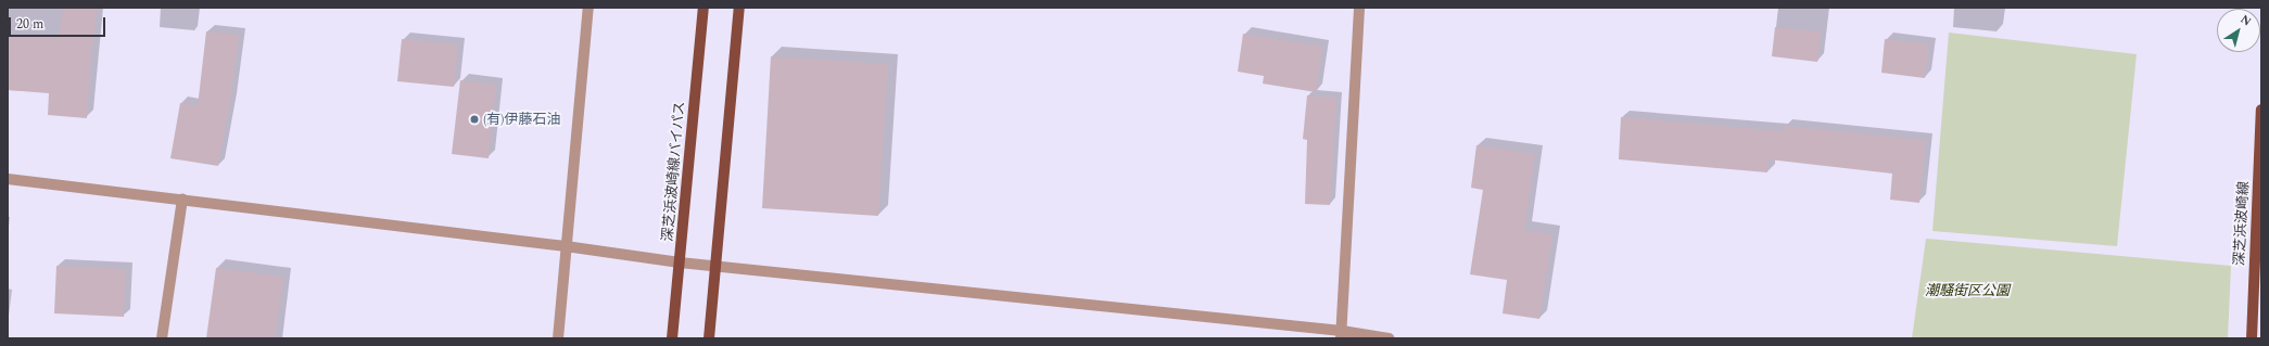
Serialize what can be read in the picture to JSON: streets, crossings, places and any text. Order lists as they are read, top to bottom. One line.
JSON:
{"streets":{"main road":["深芝浜波崎線バイパス","深芝浜波崎線"]},"parks":["潮騒街区公園"],"places":["(有)伊藤石油"],"scale_bar":"20 m","north":"top right"}
